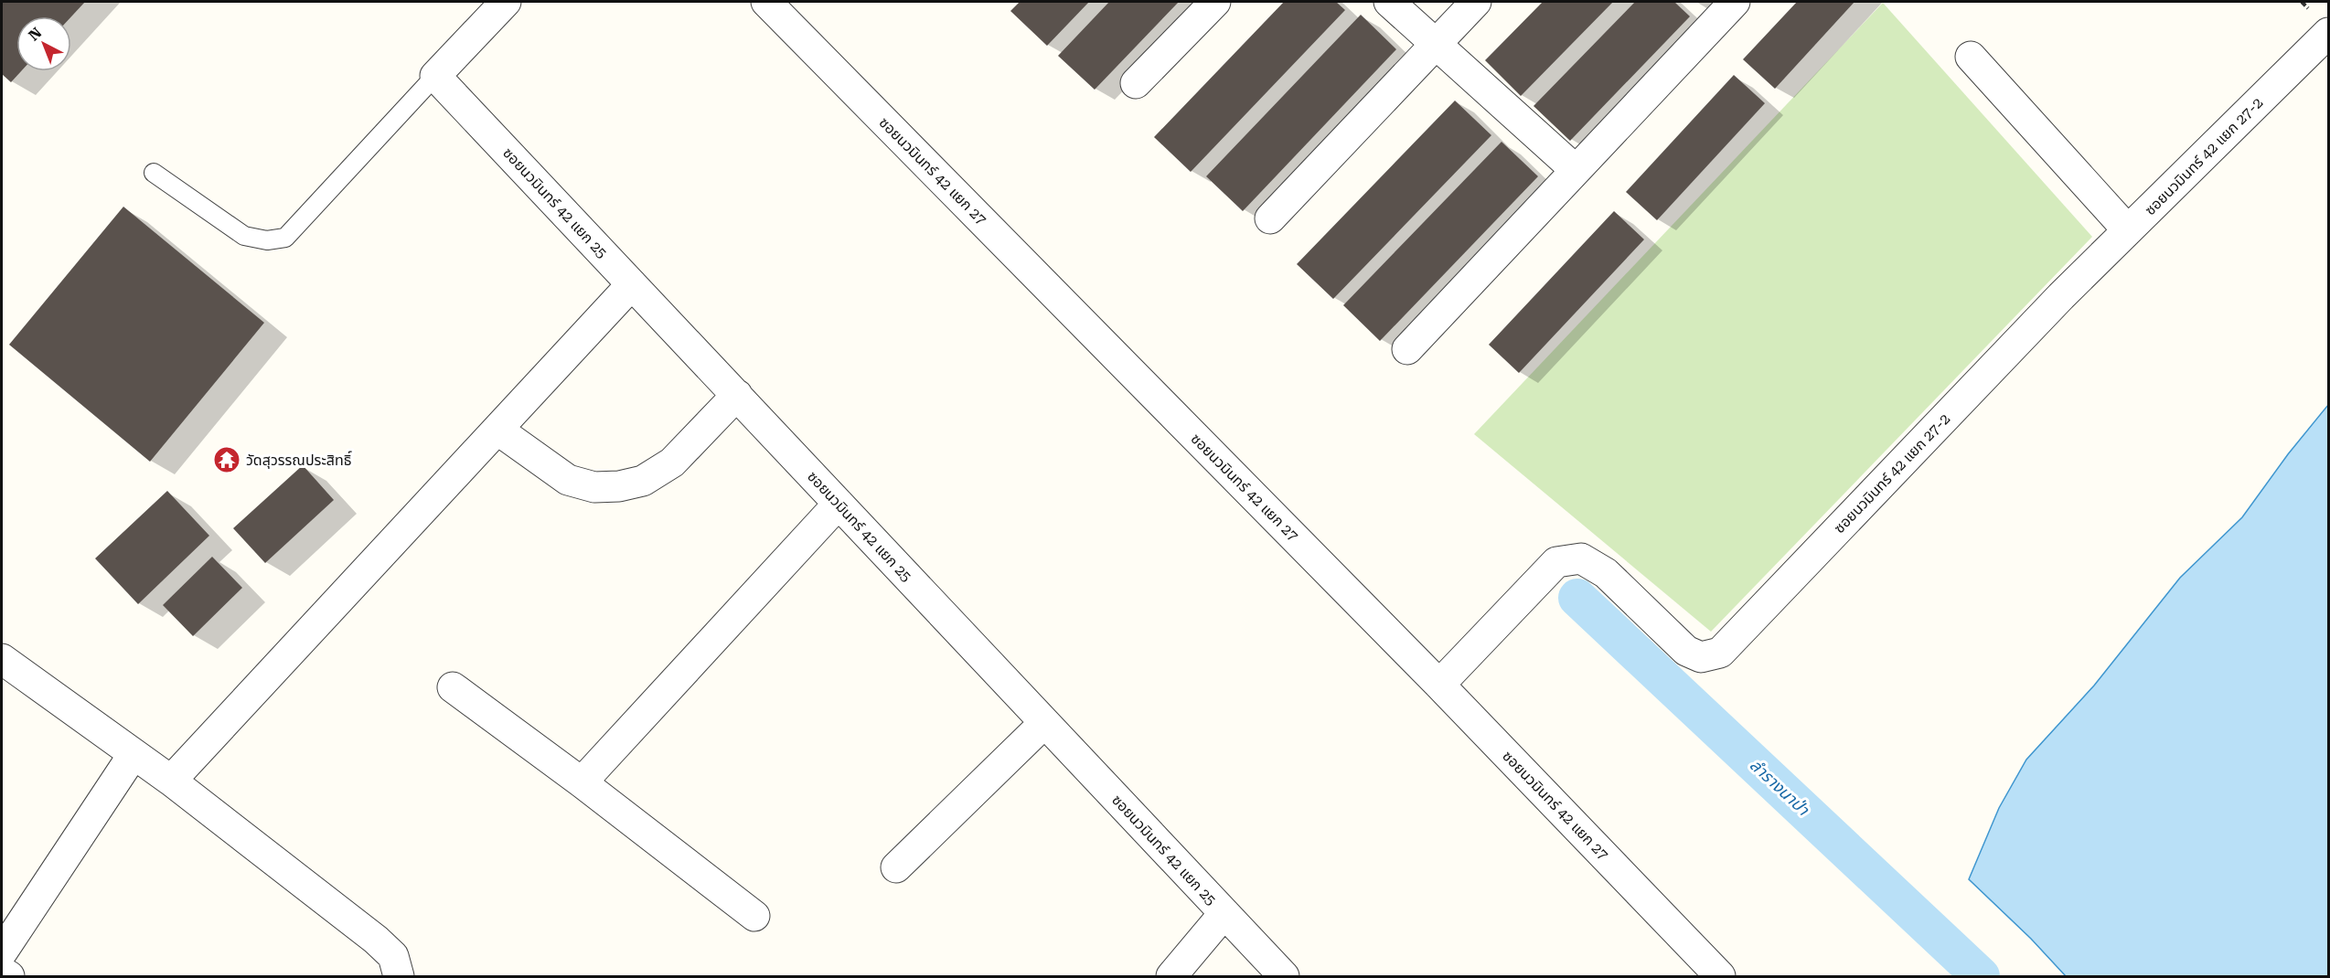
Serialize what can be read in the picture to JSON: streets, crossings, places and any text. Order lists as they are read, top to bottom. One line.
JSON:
{"streets":{"street":["ซอยนวมินทร์ 42 แยก 27-2","ซอยนวมินทร์ 42 แยก 27","ซอยนวมินทร์ 42 แยก 25"]},"crossings":[["ซอยนวมินทร์ 42 แยก 27-2","ซอยนวมินทร์ 42 แยก 27"]],"water":["ลำรางนาป่า"],"places":{"temple":["วัดสุวรรณประสิทธิ์"]},"north":"top left"}
